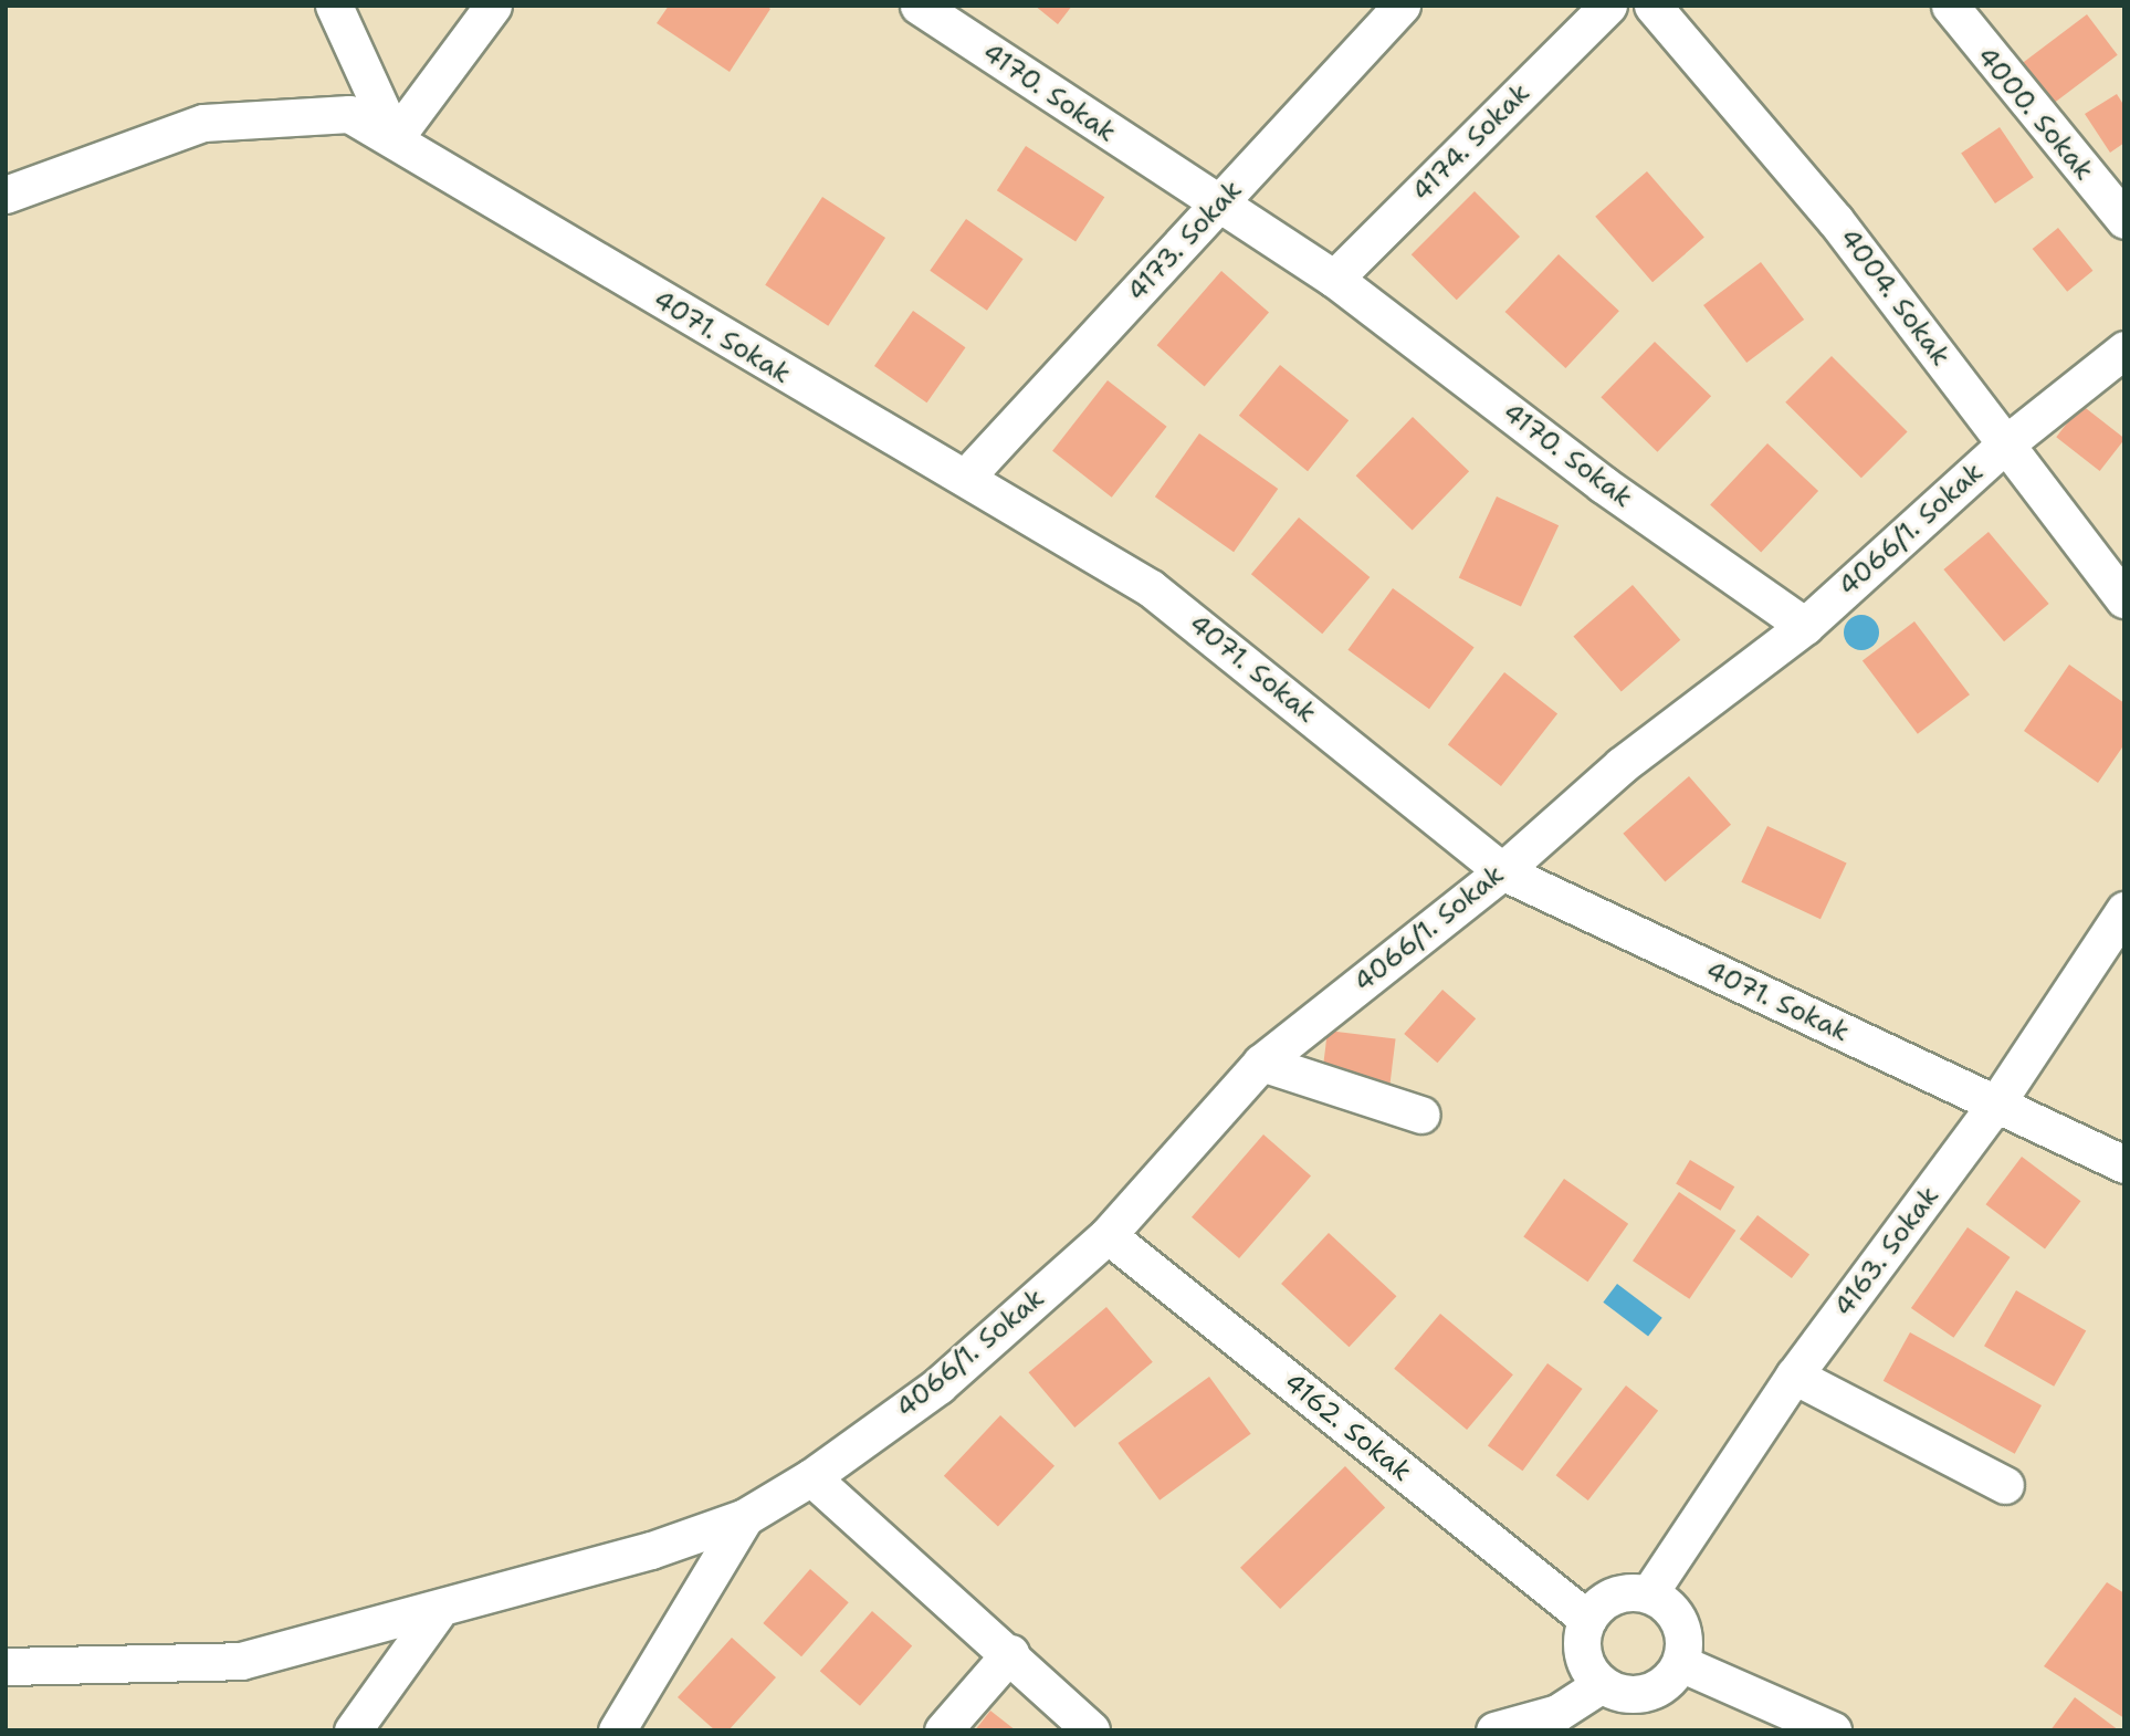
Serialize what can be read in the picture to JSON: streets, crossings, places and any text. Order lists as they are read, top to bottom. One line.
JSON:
{"streets":{"street":["4170. Sokak","4000. Sokak","4174. Sokak","4173. Sokak","4004. Sokak","4071. Sokak","4066/1. Sokak","4163. Sokak","4162. Sokak"]},"crossings":[["4170. Sokak","4174. Sokak"],["4170. Sokak","4173. Sokak"],["4170. Sokak","4066/1. Sokak"],["4173. Sokak","4071. Sokak"],["4004. Sokak","4066/1. Sokak"],["4071. Sokak","4066/1. Sokak"],["4071. Sokak","4163. Sokak"],["4066/1. Sokak","4162. Sokak"],["4163. Sokak","4162. Sokak"]]}
